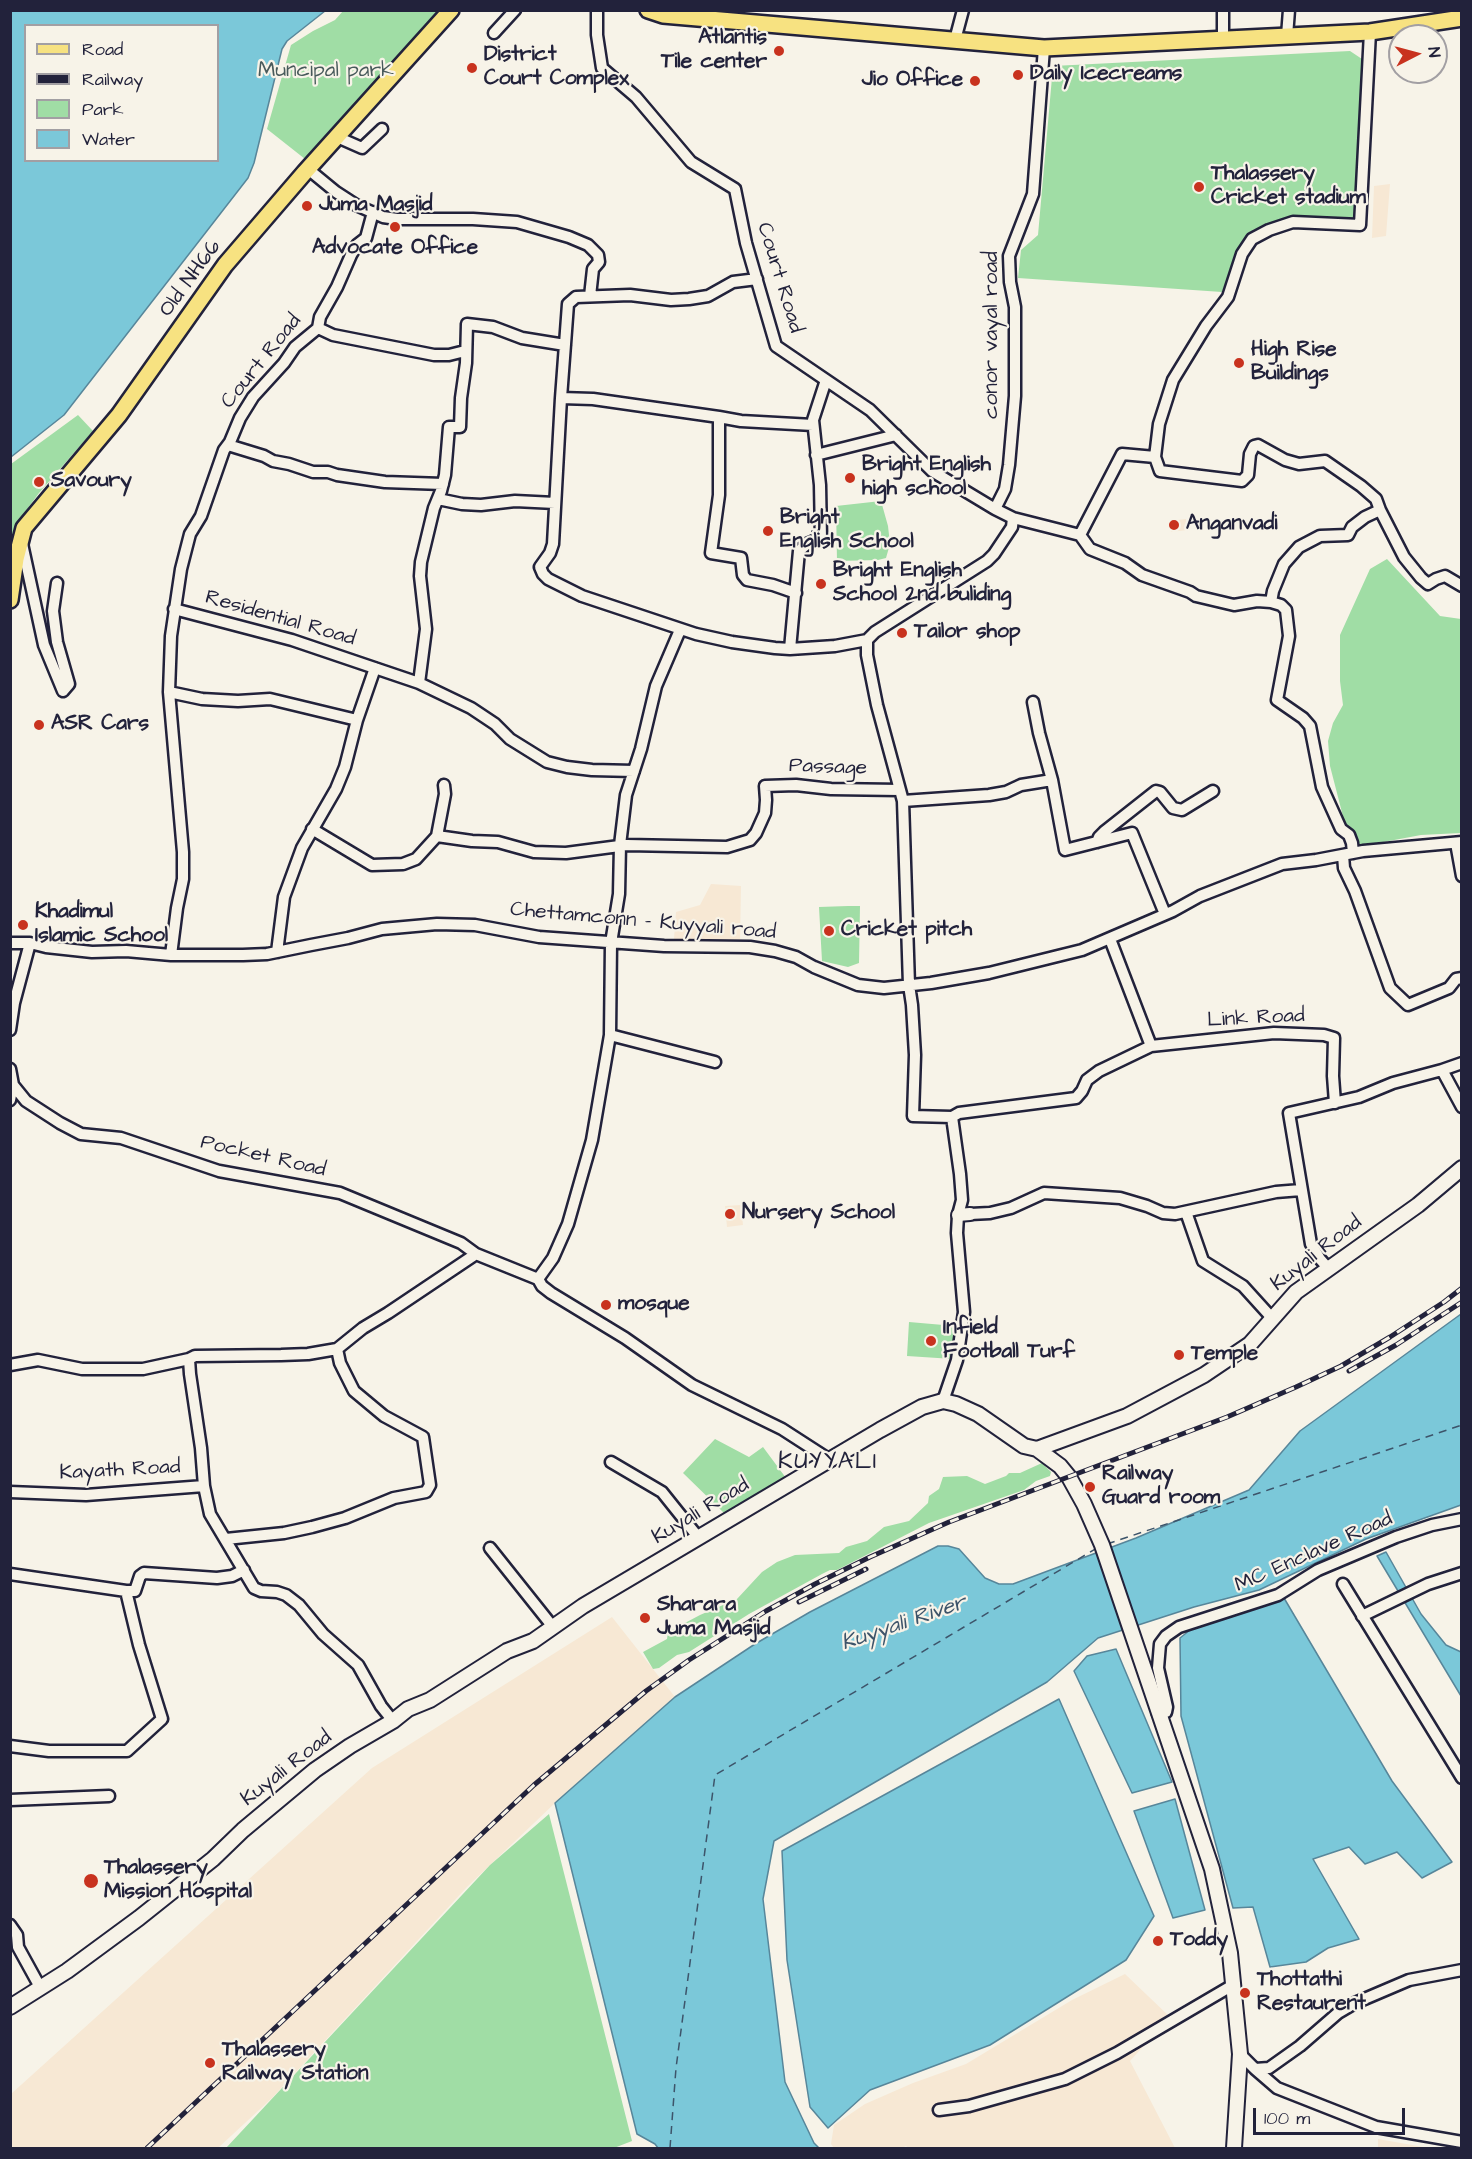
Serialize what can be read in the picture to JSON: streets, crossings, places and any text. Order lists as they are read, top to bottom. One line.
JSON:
{"streets":{"main road":["Old NH66","Kuyali Road"],"street":["Court Road","conor vayal road","Residential Road","Passage","Chettamconn - Kuyyali road","Link Road","Pocket Road","Kayath Road","MC Enclave Road"]},"crossings":[["Court Road","conor vayal road"],["Court Road","Residential Road"],["Court Road","Chettamconn - Kuyyali road"],["Residential Road","Chettamconn - Kuyyali road"],["Chettamconn - Kuyyali road","Link Road"],["Pocket Road","Kuyali Road"],["Kuyali Road","Kayath Road"]],"districts":["KUYYALI"],"water":["Kuyyali River"],"parks":["Muncipal park"],"places":["Atlantis Tile center","District Court Complex","Daily Icecreams","Jio Office","Thalassery Cricket stadium","Juma Masjid","Advocate Office","High Rise Buildings","Bright English high school","Savoury","Anganvadi","Bright English School","Bright English School 2nd buliding","Tailor shop","ASR Cars","Khadimul Islamic School","Cricket pitch","Nursery School","mosque","Infield Football Turf","Temple","Railway Guard room","Sharara Juma Masjid","Thalassery Mission Hospital","Toddy","Thottathi Restaurent","Thalassery Railway Station"],"legend":["Road","Railway","Park","Water"],"scale_bar":"100 m","north":"right"}
